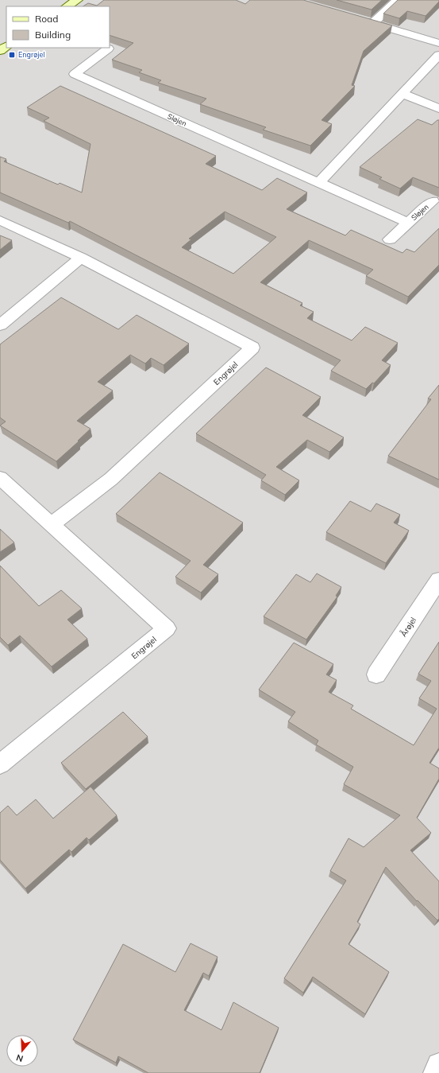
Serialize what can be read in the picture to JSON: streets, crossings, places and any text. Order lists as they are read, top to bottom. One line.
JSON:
{"streets":{"street":["Sløjen","Engrøjel","Årøjel"]},"places":{"transit":["Engrøjel"]},"legend":["Road","Building"],"north":"bottom"}
